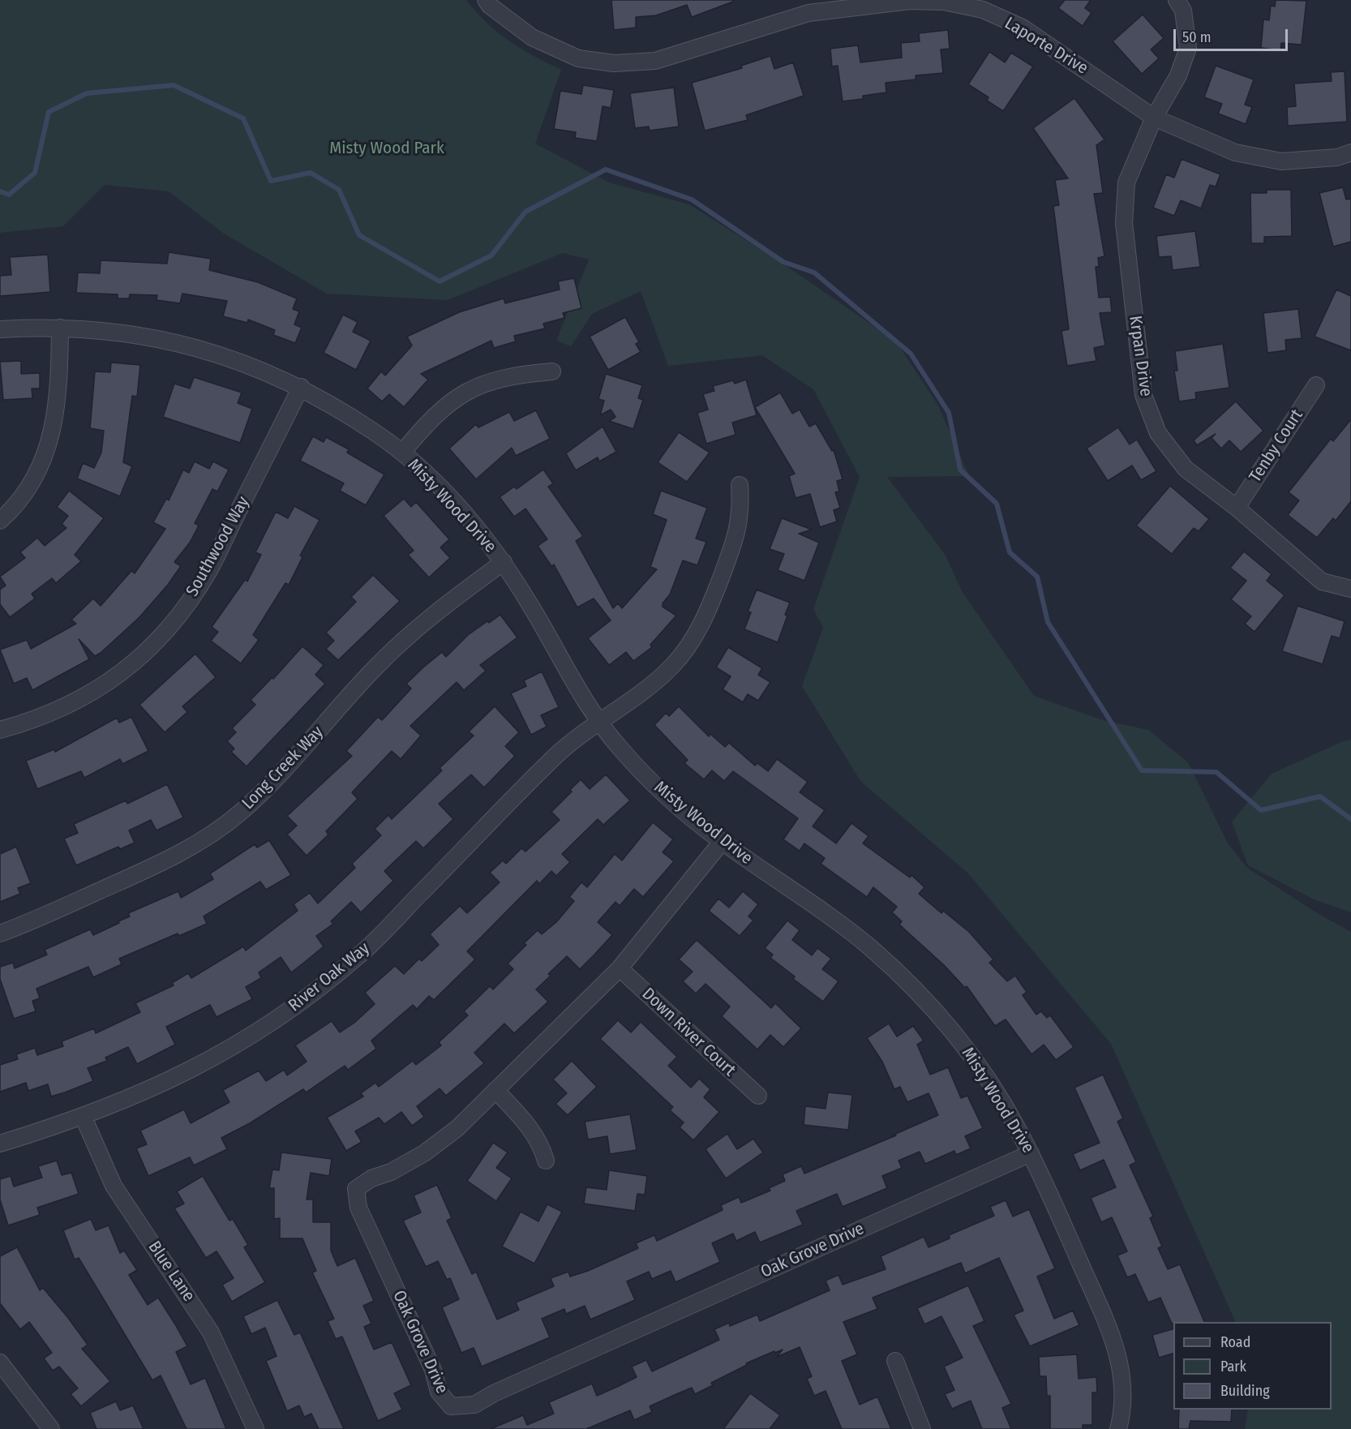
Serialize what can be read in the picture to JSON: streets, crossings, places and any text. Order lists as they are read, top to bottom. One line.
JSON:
{"streets":{"street":["Laporte Drive","Krpan Drive","Tenby Court","Misty Wood Drive","Southwood Way","Long Creek Way","River Oak Way","Down River Court","Oak Grove Drive","Blue Lane"]},"crossings":[["Laporte Drive","Krpan Drive"],["Krpan Drive","Tenby Court"],["Misty Wood Drive","Southwood Way"],["Misty Wood Drive","Long Creek Way"],["Misty Wood Drive","River Oak Way"],["Misty Wood Drive","Oak Grove Drive"],["River Oak Way","Blue Lane"],["Down River Court","Oak Grove Drive"]],"parks":["Misty Wood Park"],"legend":["Road","Park","Building"],"scale_bar":"50 m"}
